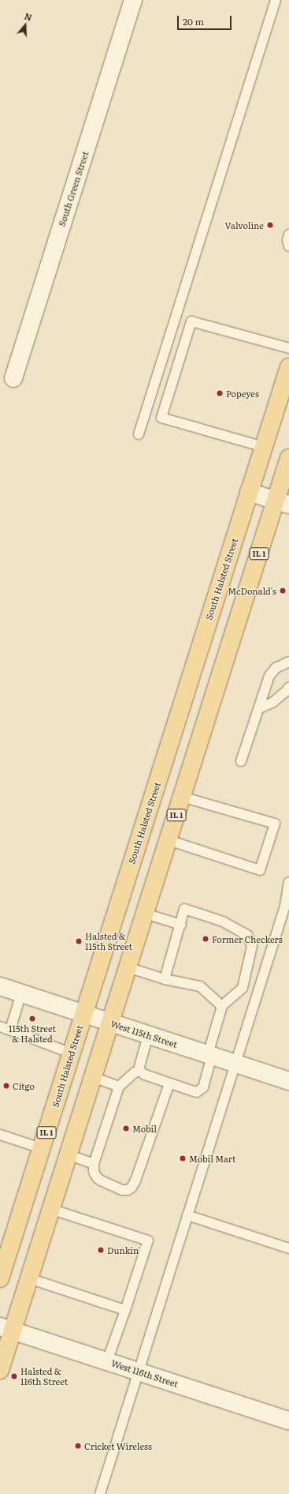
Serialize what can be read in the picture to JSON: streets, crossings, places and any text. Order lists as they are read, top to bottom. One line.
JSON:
{"streets":{"main road":["IL 1","South Halsted Street"],"street":["South Green Street","West 115th Street","West 116th Street"]},"crossings":[["IL 1","West 115th Street"],["IL 1","West 116th Street"],["South Halsted Street","West 115th Street"]],"places":["Valvoline","Popeyes","McDonald's","Former Checkers","Halsted & 115th Street","115th Street & Halsted","Citgo","Mobil","Mobil Mart","Dunkin'","Halsted & 116th Street","Cricket Wireless"],"scale_bar":"20 m","north":"top"}
